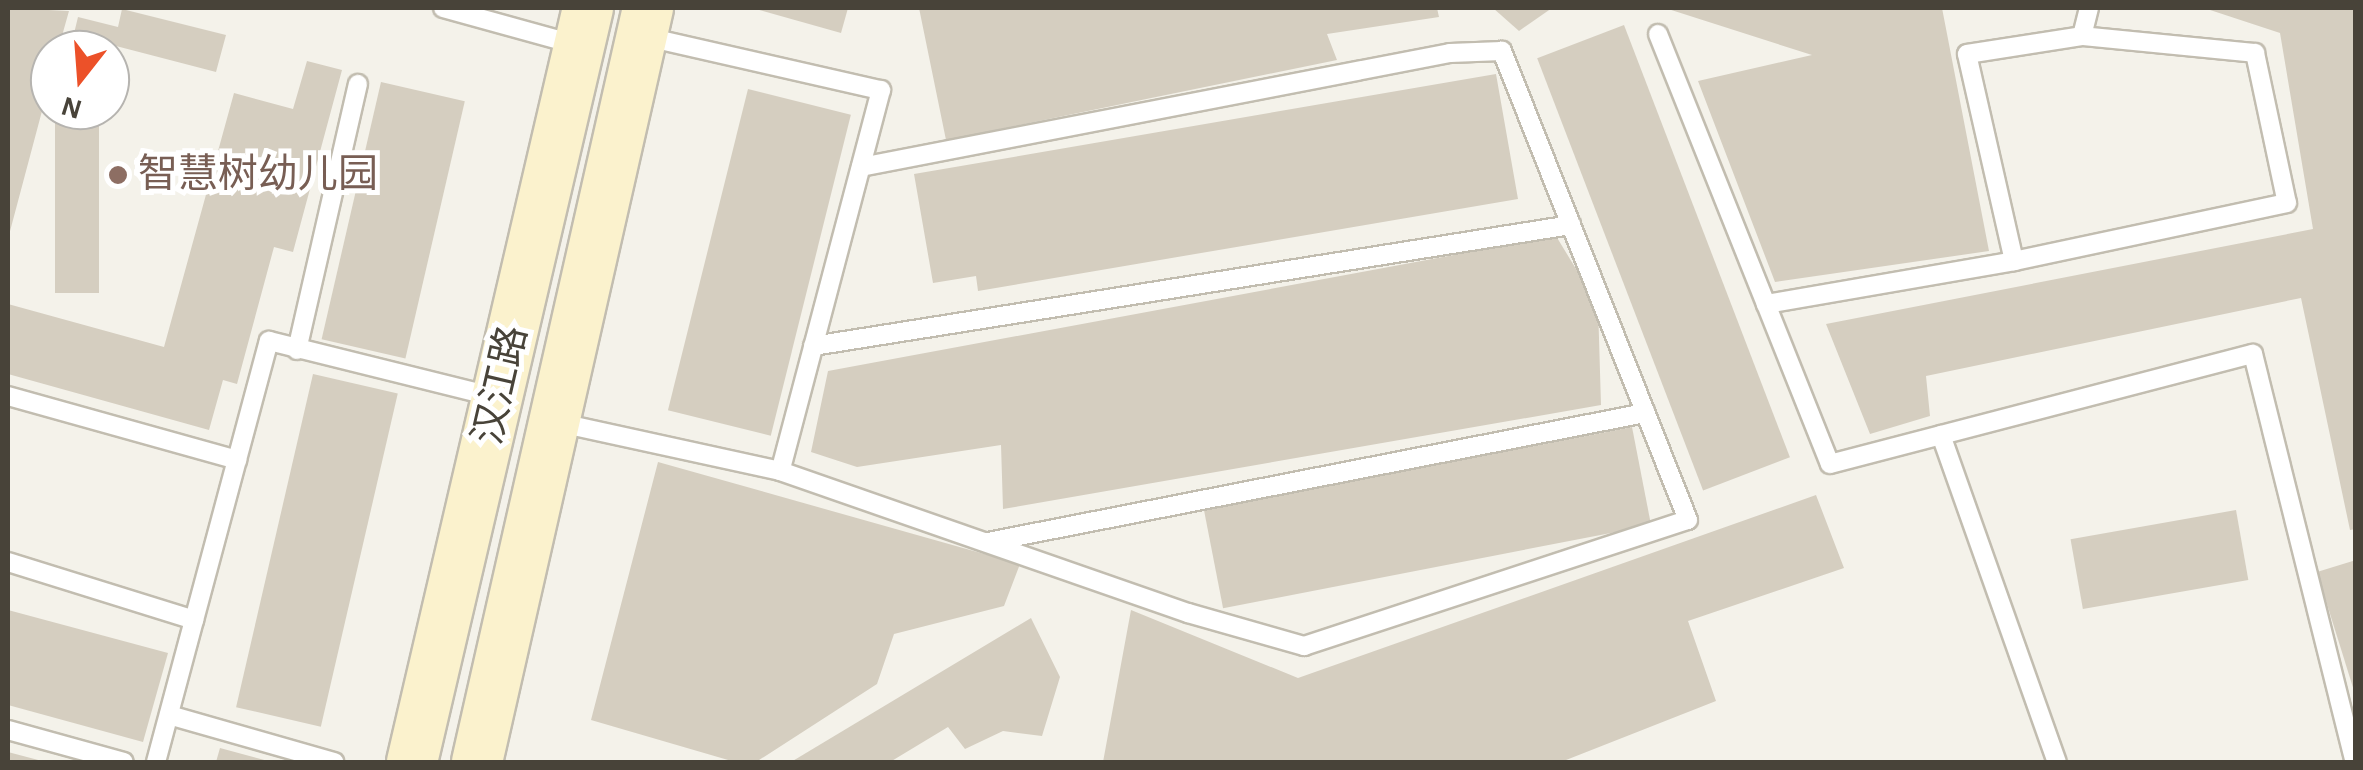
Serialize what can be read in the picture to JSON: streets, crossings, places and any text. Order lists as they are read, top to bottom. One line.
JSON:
{"streets":{"main road":["汉江路"]},"places":["智慧树幼儿园"],"north":"bottom"}
